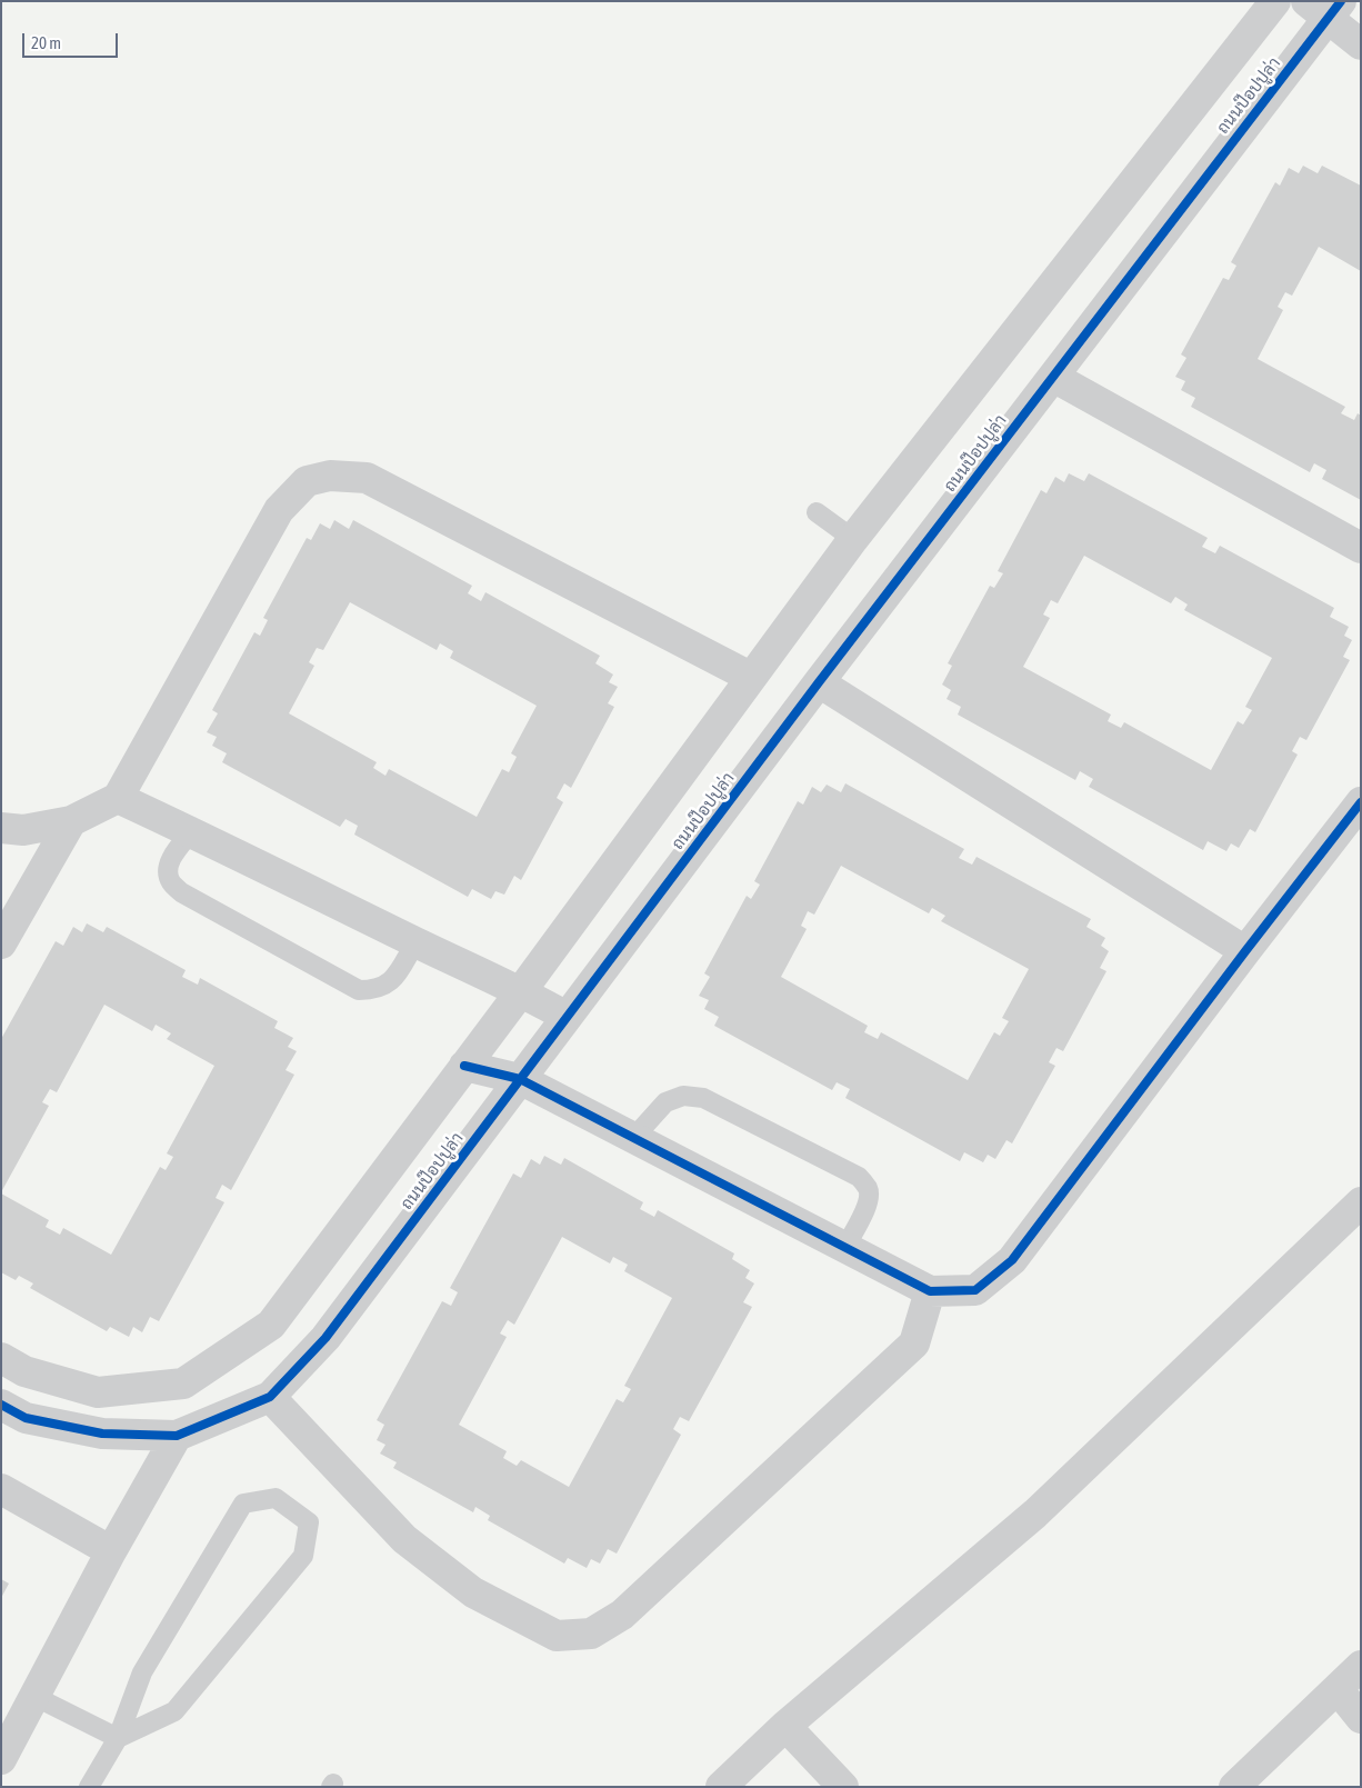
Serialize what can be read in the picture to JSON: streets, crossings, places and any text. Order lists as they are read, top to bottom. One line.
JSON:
{"streets":{"street":["ถนนป๊อปปูล่า"]},"scale_bar":"20 m"}
